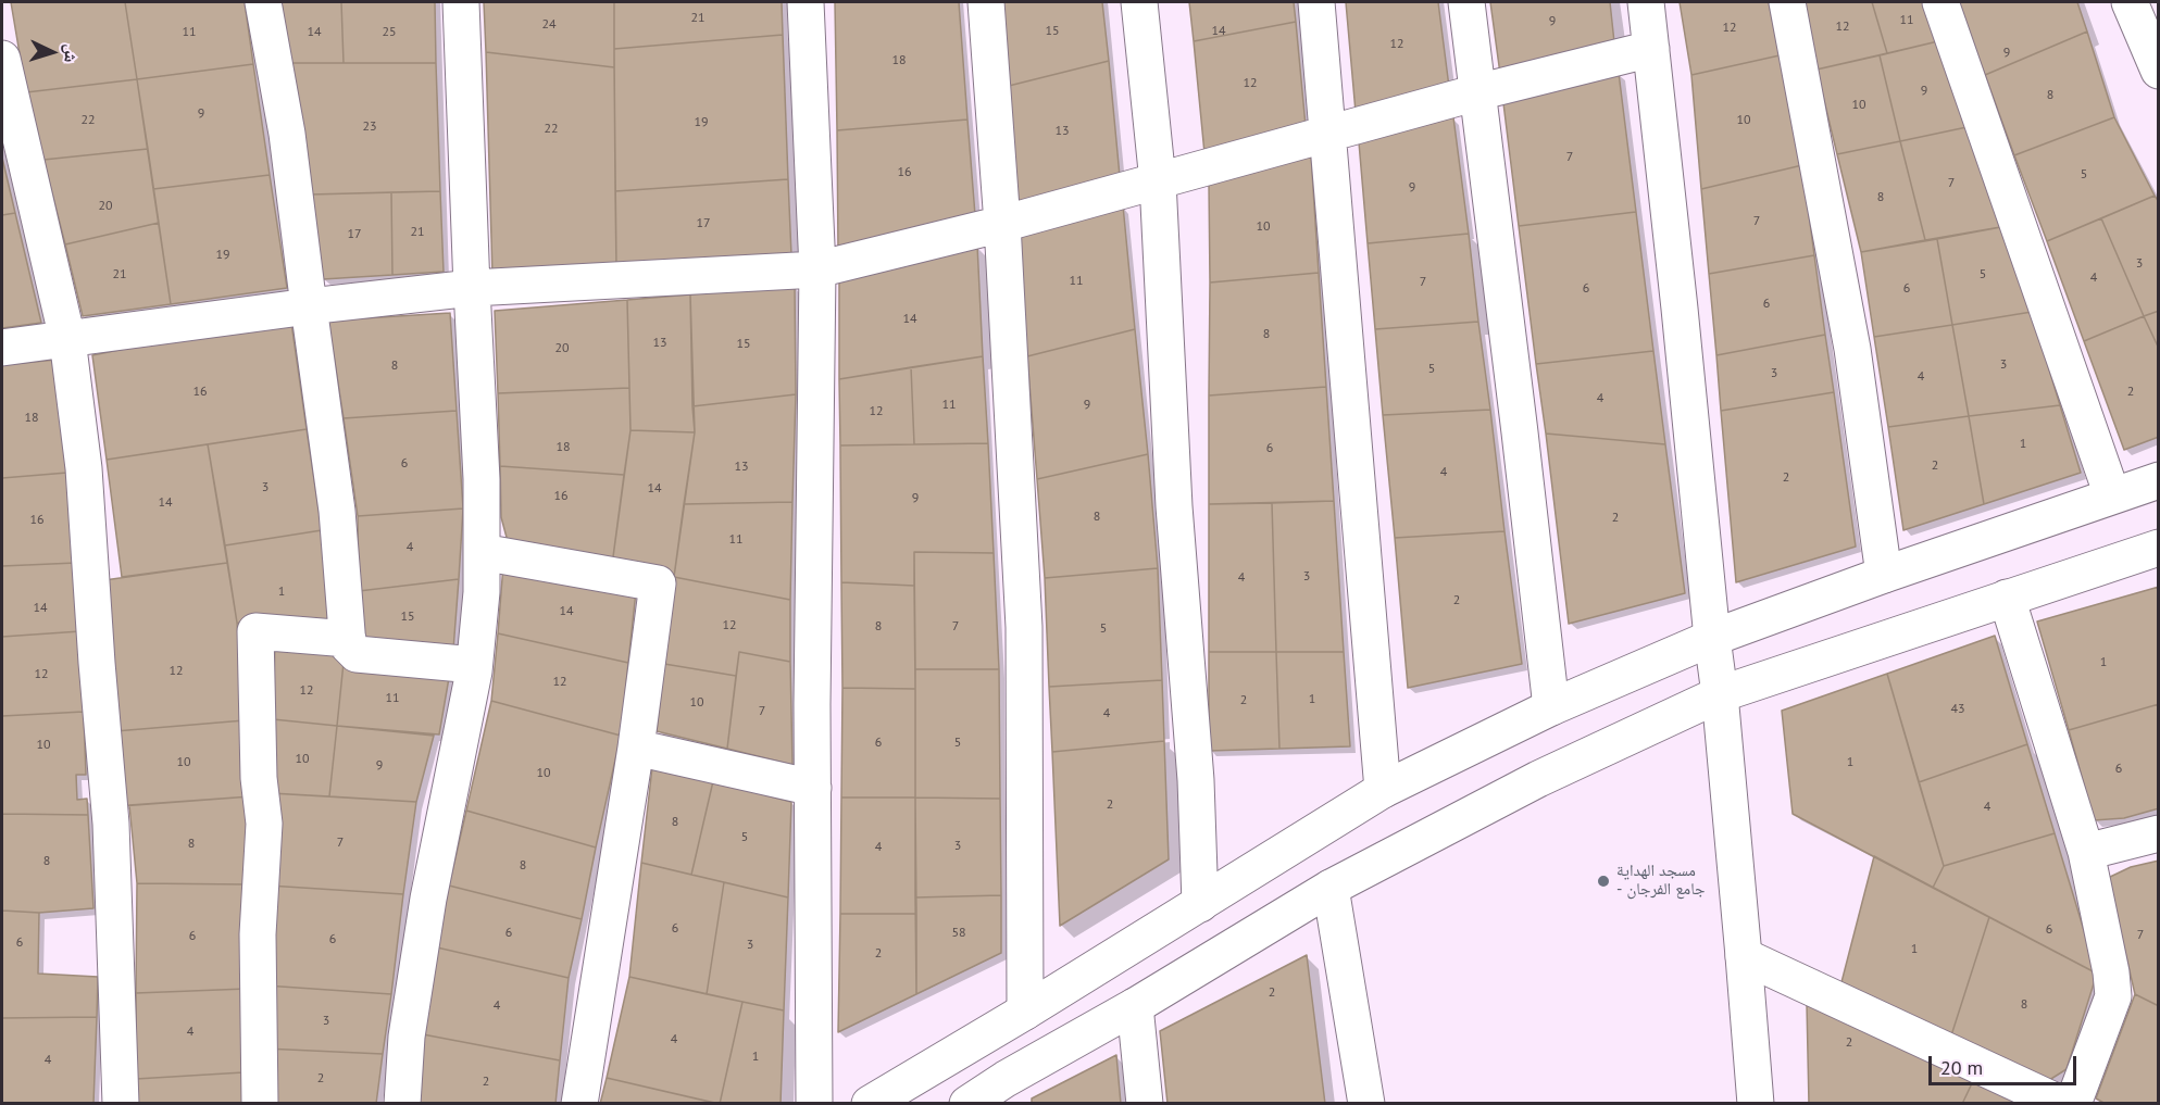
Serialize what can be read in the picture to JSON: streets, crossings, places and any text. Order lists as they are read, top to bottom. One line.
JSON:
{"places":["مسجد الهداية - جامع الفرجان"],"house_numbers":["21","11","9","24","12","12","15","14","11","14","25","12","9","18","12","9","8","10","9","22","10","19","23","22","13","7","16","5","7","9","8","20","7","17","10","21","17","19","3","21","5","4","11","7","6","6","6","14","8","13","15","20","3","8","5","3","4","16","2","4","11","9","12","18","1","18","6","6","2","13","4","2","3","14","16","9","14","8","2","16","11","4","3","4","1","2","14","14","15","12","8","7","5","1","12","12","12","12","11","1","2","10","43","7","4","6","5","10","10","10","1","9","6","10","2","4","8","5","7","8","3","4","8","8","6","6","6","58","7","6","6","6","3","1","2","2","8","4","3","4","4","2","1","4","2","2"],"scale_bar":"20 m","north":"right"}
